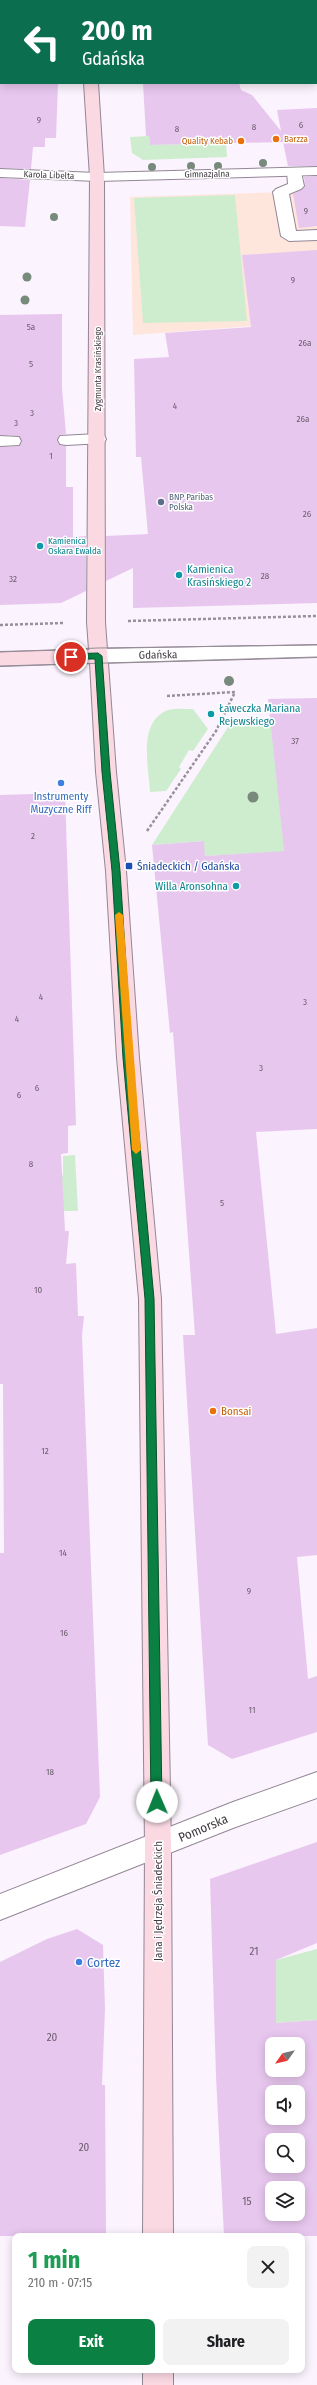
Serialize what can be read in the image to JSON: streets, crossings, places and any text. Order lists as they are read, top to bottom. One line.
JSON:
{"streets":{"street":["Gimnazjalna","Karola Libelta","Zygmunta Krasińskiego","Gdańska","Pomorska","Jana i Jędrzeja Śniadeckich"]},"crossings":[["Gimnazjalna","Karola Libelta"],["Gimnazjalna","Zygmunta Krasińskiego"],["Karola Libelta","Zygmunta Krasińskiego"],["Zygmunta Krasińskiego","Gdańska"],["Zygmunta Krasińskiego","Jana i Jędrzeja Śniadeckich"],["Gdańska","Jana i Jędrzeja Śniadeckich"],["Pomorska","Jana i Jędrzeja Śniadeckich"]],"places":{"other":["Barzza","Quality Kebab","BNP Paribas Polska","Kamienica Oskara Ewalda","Kamienica Krasińskiego 2","Ławeczka Mariana Rejewskiego","Instrumenty Muzyczne Riff","Willa Aronsohna","Bonsai","Cortez"],"transit":["Śniadeckich / Gdańska"]},"house_numbers":["9","6","8","8","9","9","5a","26a","5","4","3","26a","3","1","26","28","32","37","2","4","3","4","3","6","6","8","5","10","12","14","9","16","11","18","21","20","20","15"],"north":"bottom left","page":{"turn":["200 m","Gdańska"],"heading":["1 min","210 m · 07:15"],"buttons":["Exit","Share"]}}
